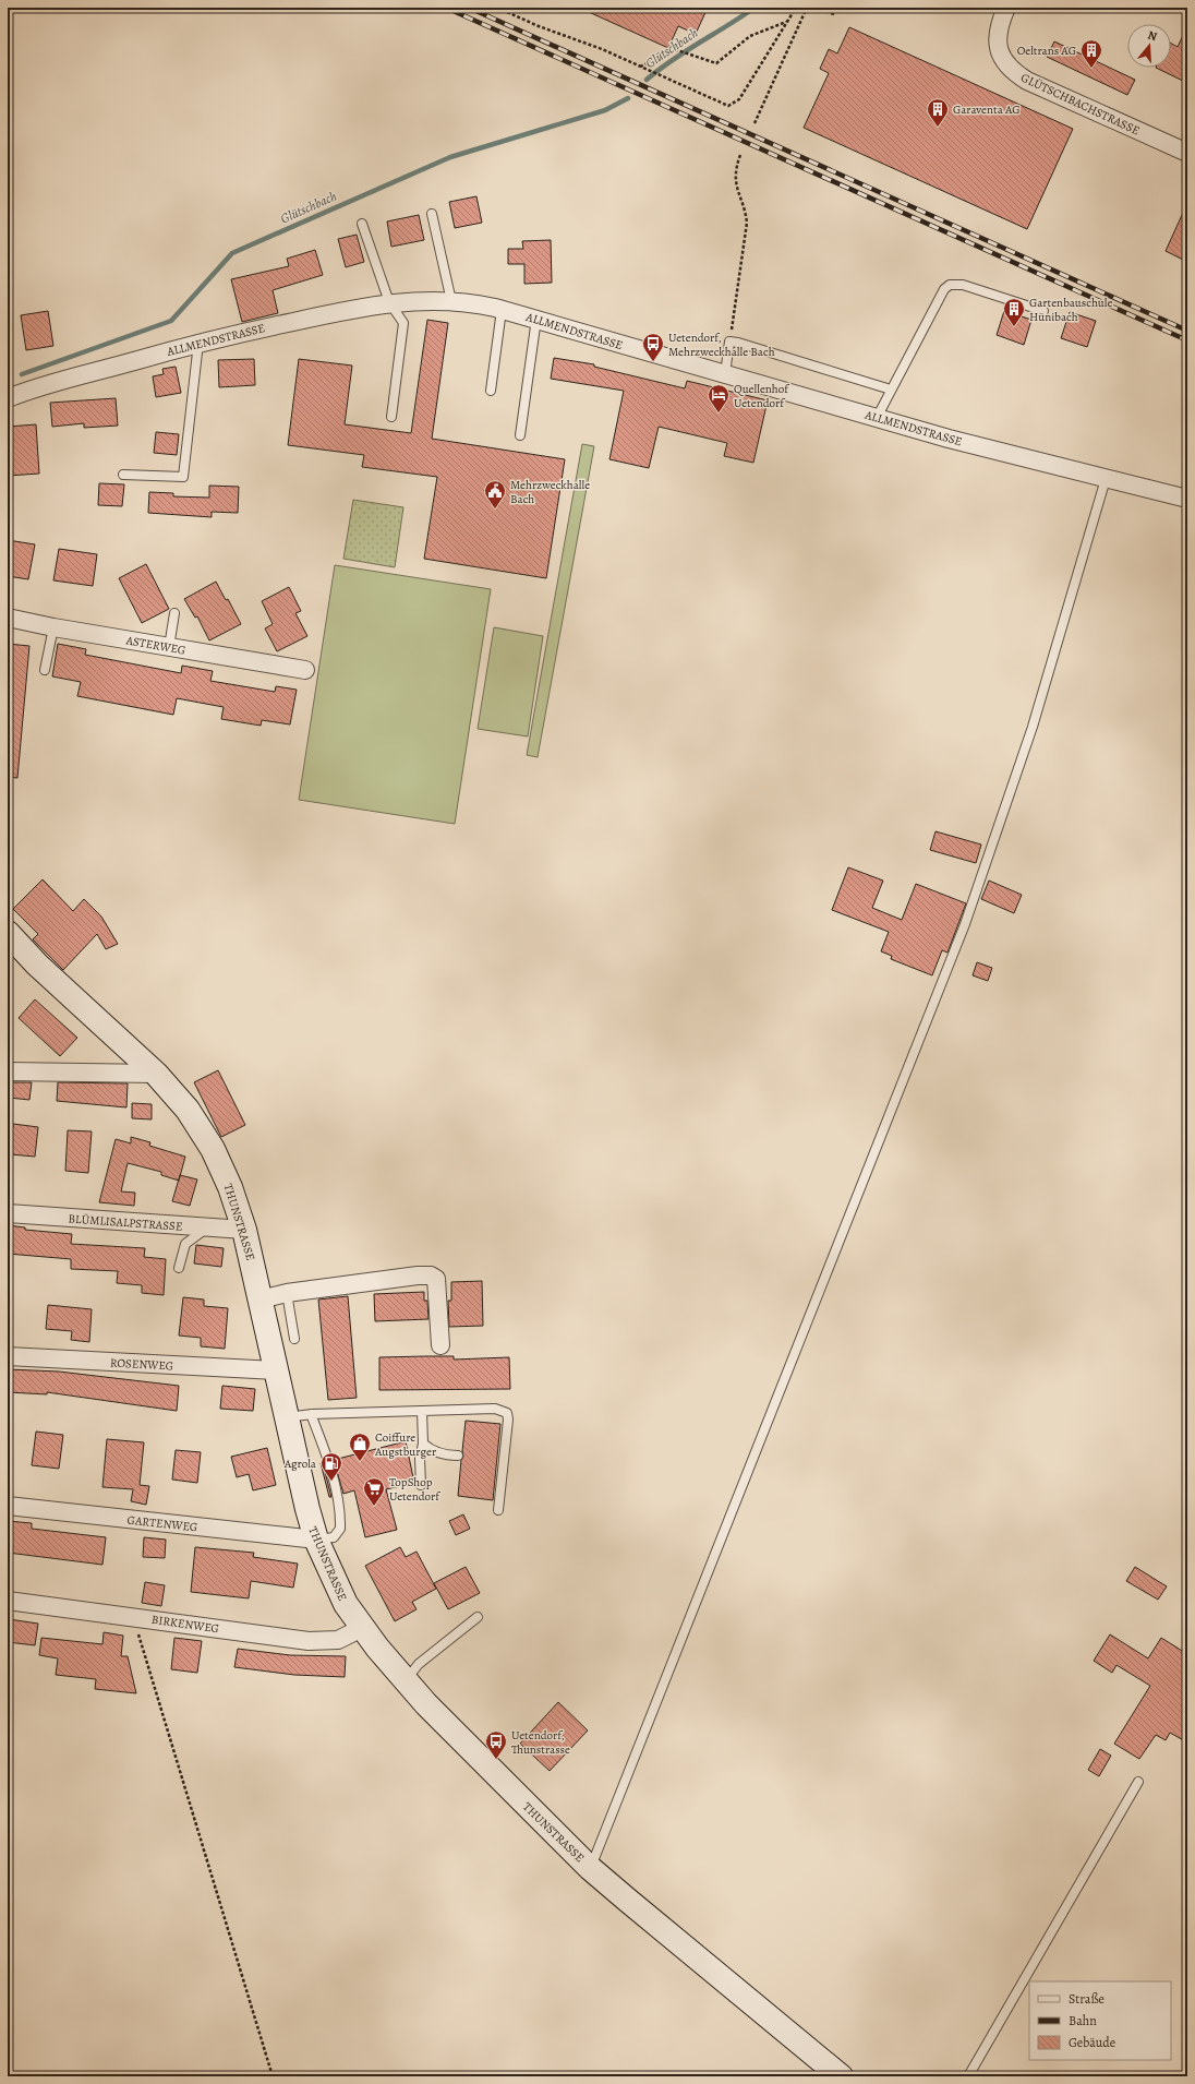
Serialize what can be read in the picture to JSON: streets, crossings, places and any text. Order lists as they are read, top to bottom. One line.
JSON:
{"streets":{"main road":["THUNSTRASSE"],"street":["GLÜTSCHBACHSTRASSE","ALLMENDSTRASSE","ASTERWEG","BLÜMLISALPSTRASSE","ROSENWEG","GARTENWEG","BIRKENWEG"]},"crossings":[["BLÜMLISALPSTRASSE","THUNSTRASSE"],["THUNSTRASSE","ROSENWEG"],["THUNSTRASSE","GARTENWEG"],["THUNSTRASSE","BIRKENWEG"]],"water":["Glütschbach"],"places":{"building":["Oeltrans AG","Garaventa AG","Gartenbauschule Hünibach"],"bus stop":["Uetendorf, Mehrzweckhalle Bach","Uetendorf, Thunstrasse"],"hotel":["Quellenhof Uetendorf"],"public building":["Mehrzweckhalle Bach"],"shop":["Coiffure Augstburger"],"fuel station":["Agrola"],"supermarket":["TopShop Uetendorf"]},"legend":["Straße","Bahn","Gebäude"],"north":"top"}
